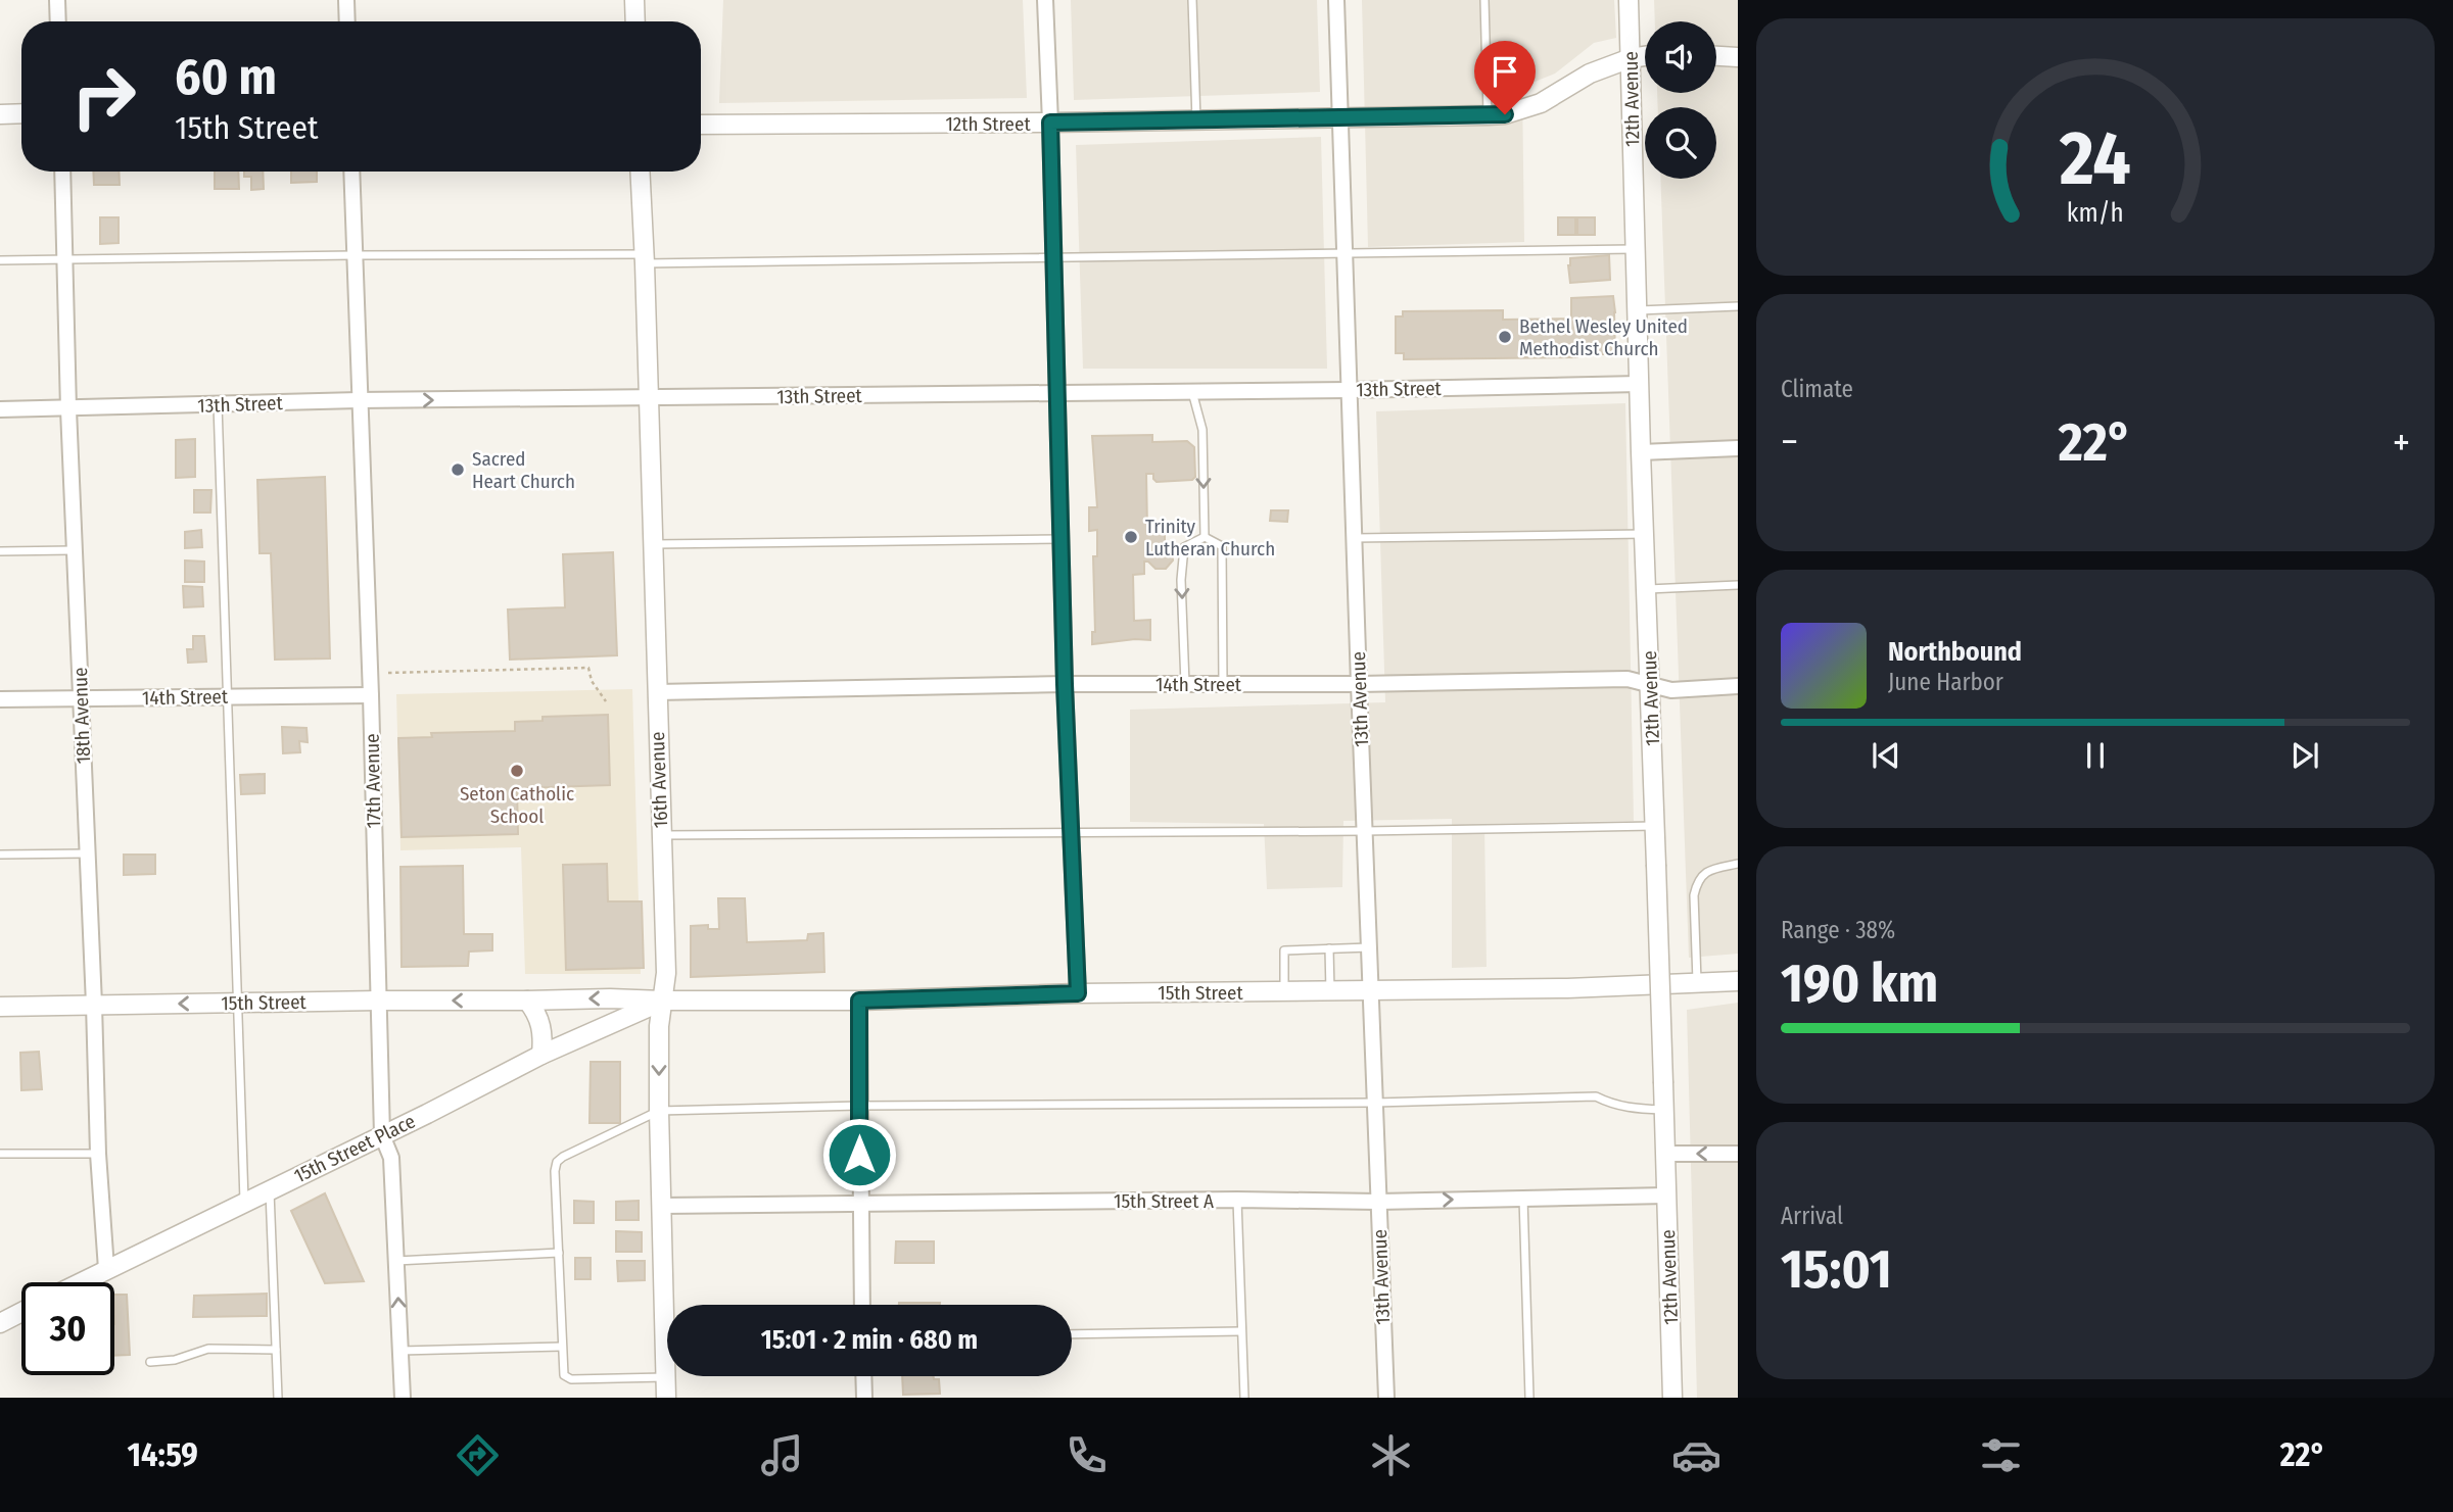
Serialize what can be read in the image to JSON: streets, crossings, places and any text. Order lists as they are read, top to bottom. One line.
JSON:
{"streets":{"street":["12th Avenue","12th Street","13th Street","14th Street","13th Avenue","18th Avenue","16th Avenue","17th Avenue","15th Street","15th Street Place","15th Street A"]},"crossings":[["12th Avenue","12th Street"],["12th Avenue","13th Street"],["12th Avenue","14th Street"],["12th Avenue","15th Street A"],["12th Street","13th Avenue"],["13th Street","13th Avenue"],["13th Street","18th Avenue"],["13th Street","16th Avenue"],["13th Street","17th Avenue"],["14th Street","13th Avenue"],["14th Street","18th Avenue"],["14th Street","16th Avenue"],["14th Street","17th Avenue"],["13th Avenue","15th Street"],["13th Avenue","15th Street A"],["18th Avenue","15th Street"],["18th Avenue","15th Street Place"],["16th Avenue","15th Street"],["16th Avenue","15th Street Place"],["16th Avenue","15th Street A"],["17th Avenue","15th Street"],["17th Avenue","15th Street Place"],["15th Street","15th Street Place"]],"places":["Bethel Wesley United Methodist Church","Sacred Heart Church","Trinity Lutheran Church","Seton Catholic School"],"page":{"turn":["60 m","15th Street"],"tile":["Climate",["Range · 38%","190 km"],["Arrival","15:01"]],"heat":["−","22°","+"],"song":["Northbound","June Harbor"],"limit":"30","trip":"15:01 · 2 min · 680 m","tabs":["14:59","22°"],"gauge":["24","km/h"]}}
